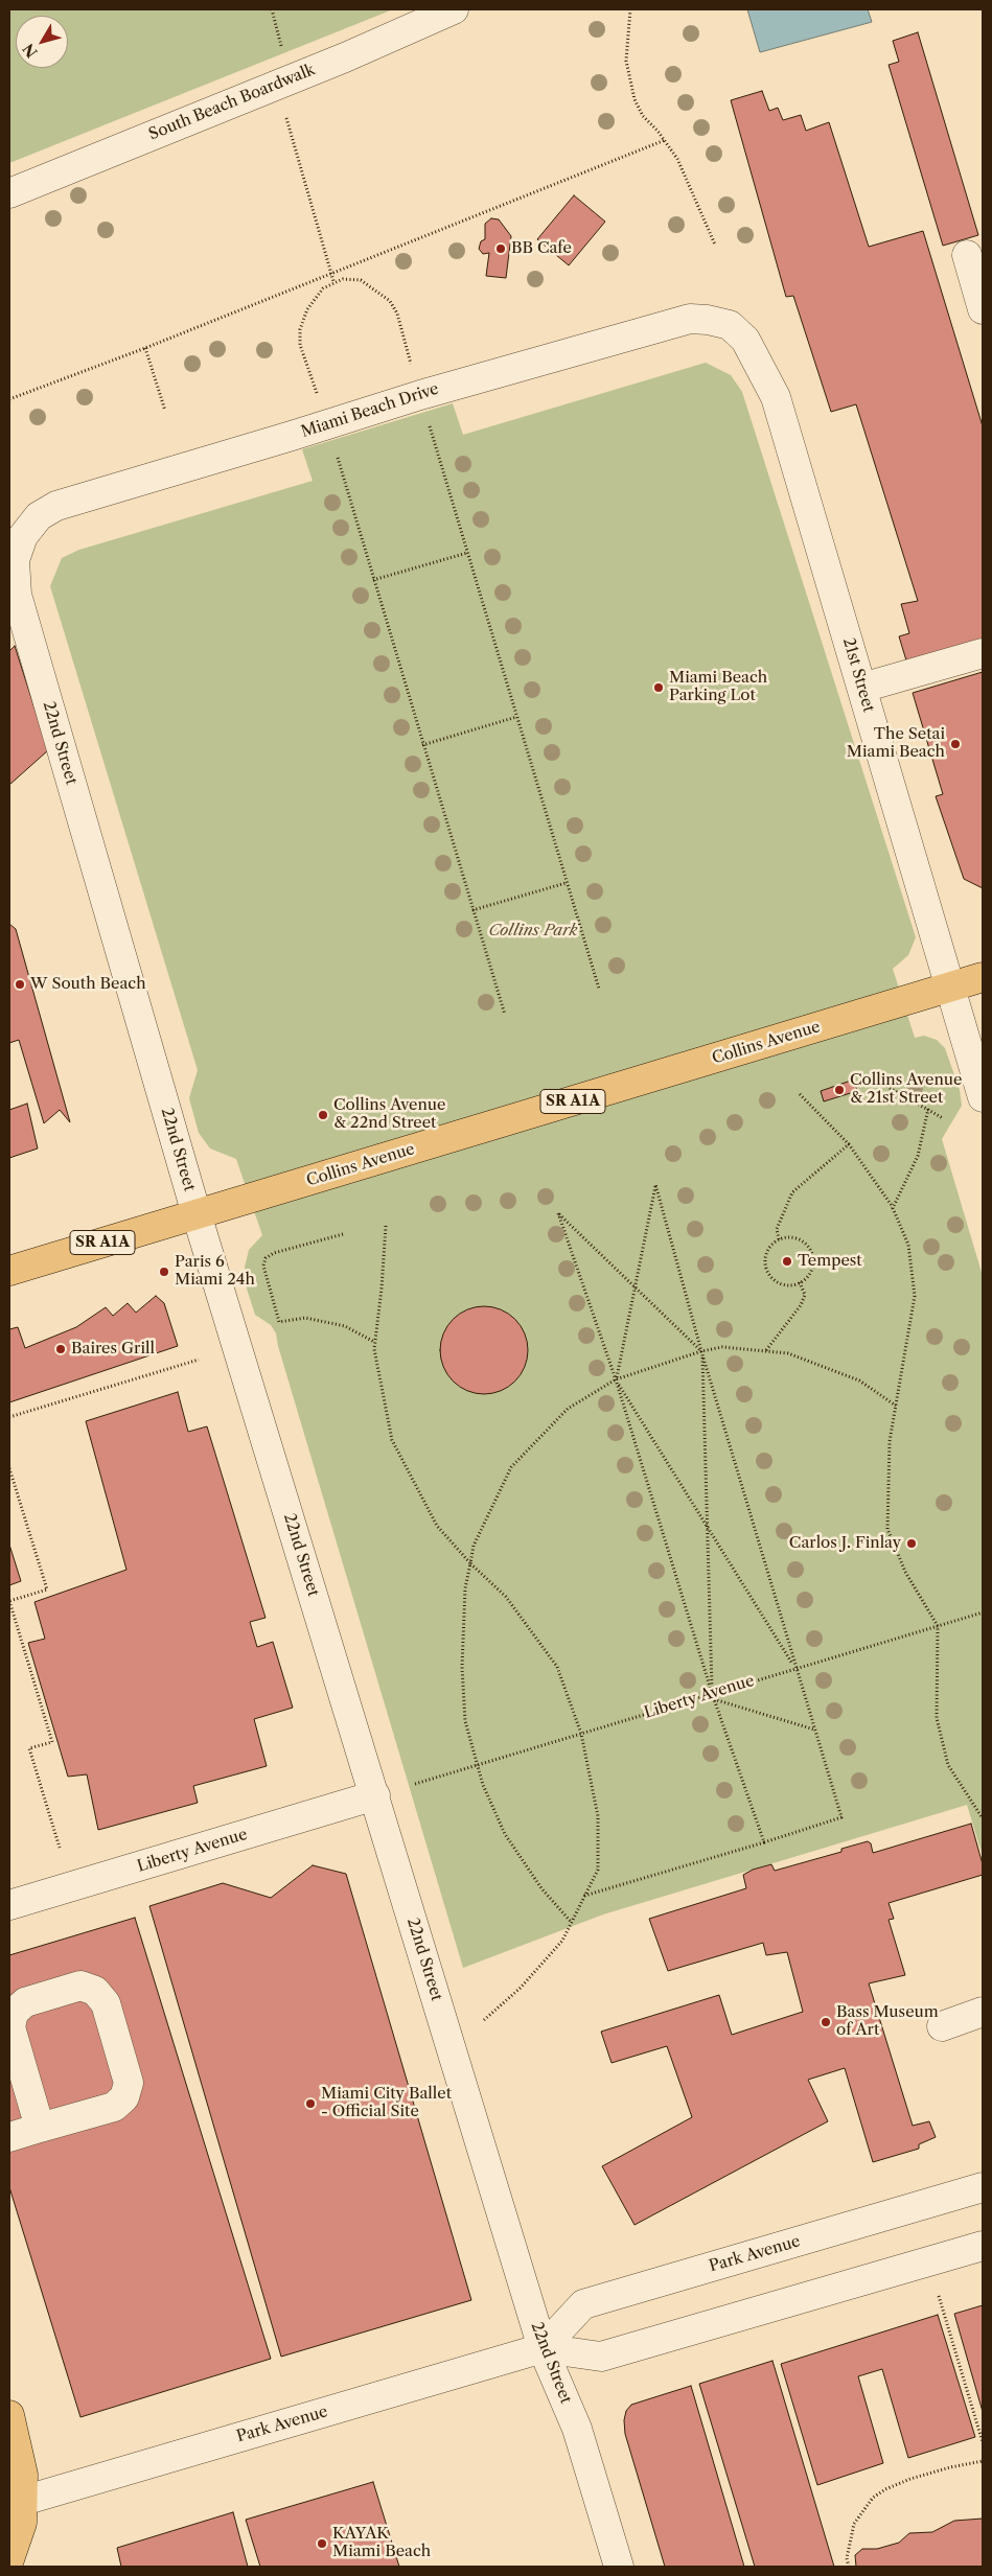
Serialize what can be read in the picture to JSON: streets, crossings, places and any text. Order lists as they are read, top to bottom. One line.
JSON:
{"streets":{"main road":["Collins Avenue","SR A1A"],"street":["South Beach Boardwalk","Miami Beach Drive","21st Street","22nd Street","Liberty Avenue","Park Avenue"]},"crossings":[["Miami Beach Drive","21st Street"],["Miami Beach Drive","22nd Street"],["21st Street","Collins Avenue"],["22nd Street","Collins Avenue"],["22nd Street","Liberty Avenue"],["22nd Street","Park Avenue"]],"parks":["Collins Park"],"places":["BB Cafe","Miami Beach Parking Lot","The Setai Miami Beach","W South Beach","Collins Avenue & 21st Street","Collins Avenue & 22nd Street","Tempest","Paris 6 Miami 24h","Baires Grill","Carlos J. Finlay","Bass Museum of Art","Miami City Ballet - Official Site","KAYAK Miami Beach"],"north":"bottom left"}
